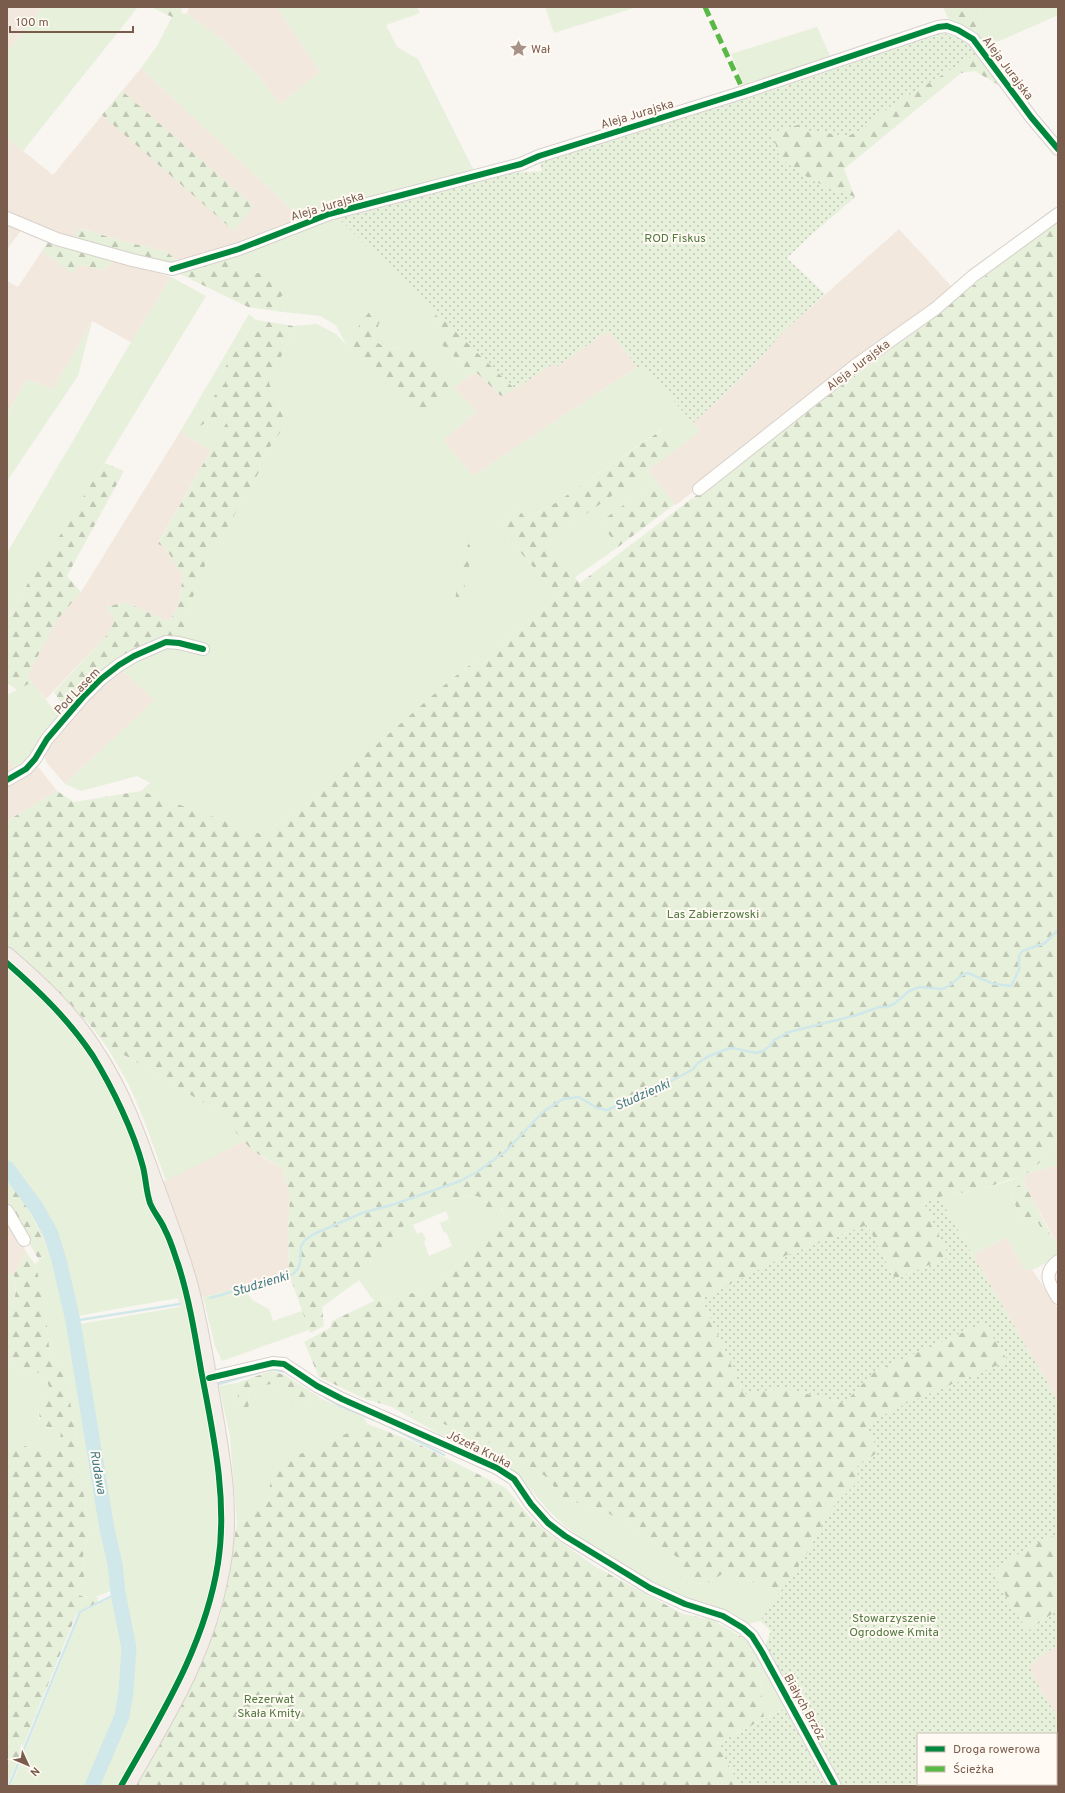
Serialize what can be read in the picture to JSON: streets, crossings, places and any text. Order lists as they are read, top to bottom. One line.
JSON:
{"streets":{"street":["Aleja Jurajska","Pod Lasem","Józefa Kruka","Białych Brzóz"]},"crossings":[["Józefa Kruka","Białych Brzóz"]],"water":["Studzienki","Rudawa"],"parks":["ROD Fiskus","Las Zabierzowski","Stowarzyszenie Ogrodowe Kmita","Rezerwat Skała Kmity"],"places":{"place":["Wał"]},"legend":["Droga rowerowa","Ścieżka"],"scale_bar":"100 m","north":"bottom right"}
